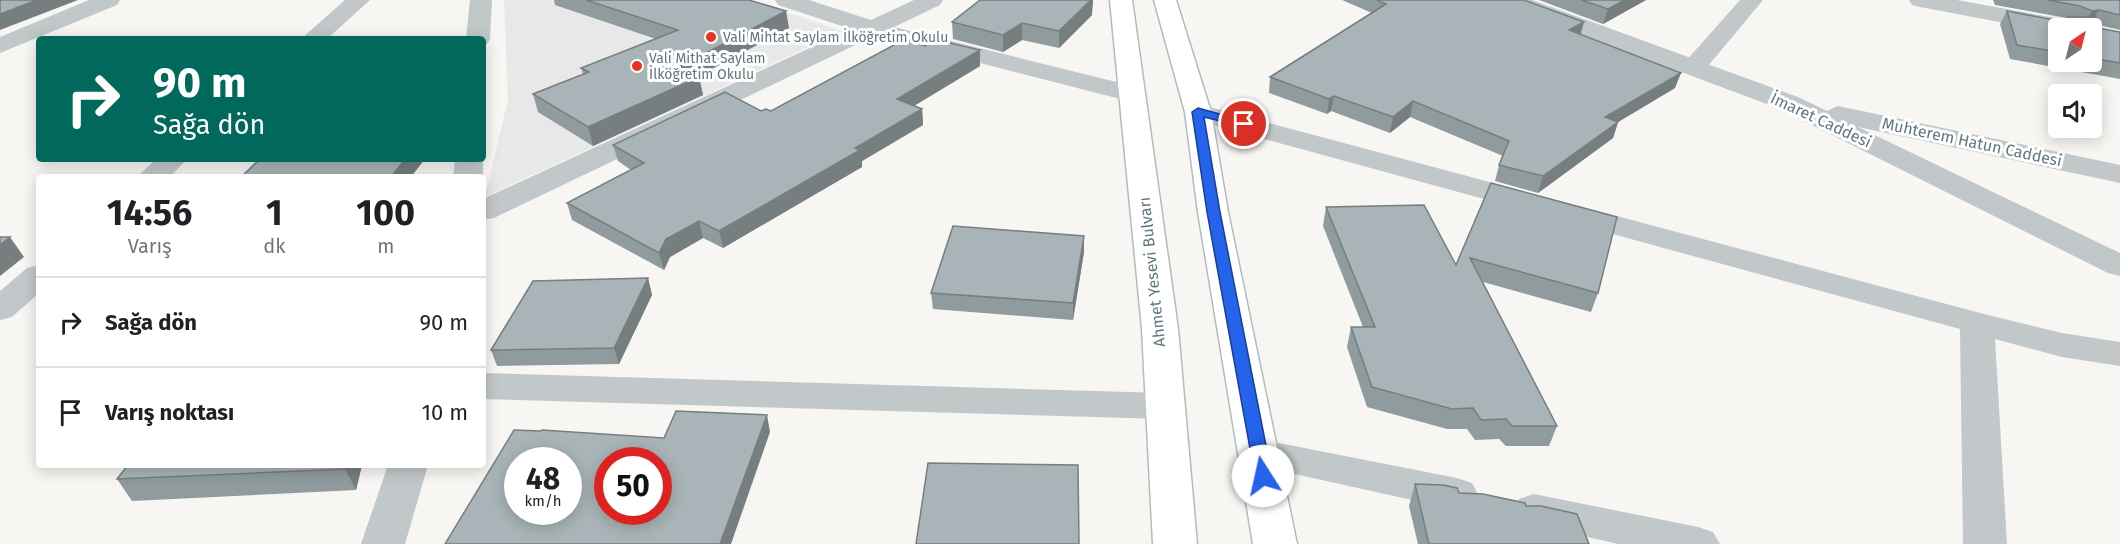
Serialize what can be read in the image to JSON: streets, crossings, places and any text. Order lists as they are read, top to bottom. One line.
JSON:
{"streets":{"main road":["Ahmet Yesevi Bulvarı"],"street":["İmaret Caddesi","Muhterem Hatun Caddesi"]},"crossings":[["İmaret Caddesi","Muhterem Hatun Caddesi"]],"places":["Vali Mihtat Saylam İlköğretim Okulu","Vali Mithat Saylam İlköğretim Okulu"],"north":"top right","page":{"turn":["90 m","Sağa dön"],"eta":["14:56","Varış","1","dk","100","m"],"list":[{"name":"Sağa dön","value":"90 m"},{"name":"Varış noktası","value":"10 m"}],"speed":"48 km/h","limit":"50"}}
